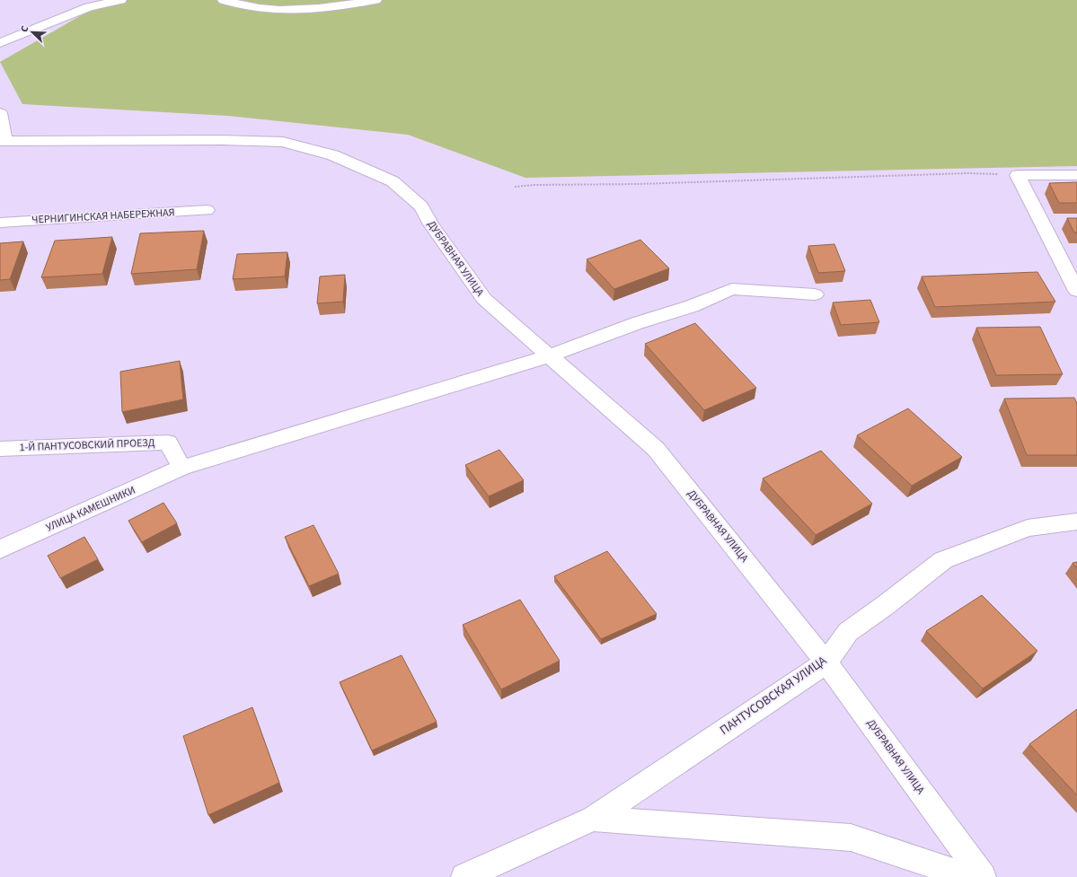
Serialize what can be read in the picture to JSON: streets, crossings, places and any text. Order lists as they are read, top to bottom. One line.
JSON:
{"streets":{"street":["ЧЕРНИГИНСКАЯ НАБЕРЕЖНАЯ","ДУБРАВНАЯ УЛИЦА","1-Й ПАНТУСОВСКИЙ ПРОЕЗД","УЛИЦА КАМЕШНИКИ","ПАНТУСОВСКАЯ УЛИЦА"]},"crossings":[["ДУБРАВНАЯ УЛИЦА","УЛИЦА КАМЕШНИКИ"],["ДУБРАВНАЯ УЛИЦА","ПАНТУСОВСКАЯ УЛИЦА"],["1-Й ПАНТУСОВСКИЙ ПРОЕЗД","УЛИЦА КАМЕШНИКИ"]],"north":"top left"}
